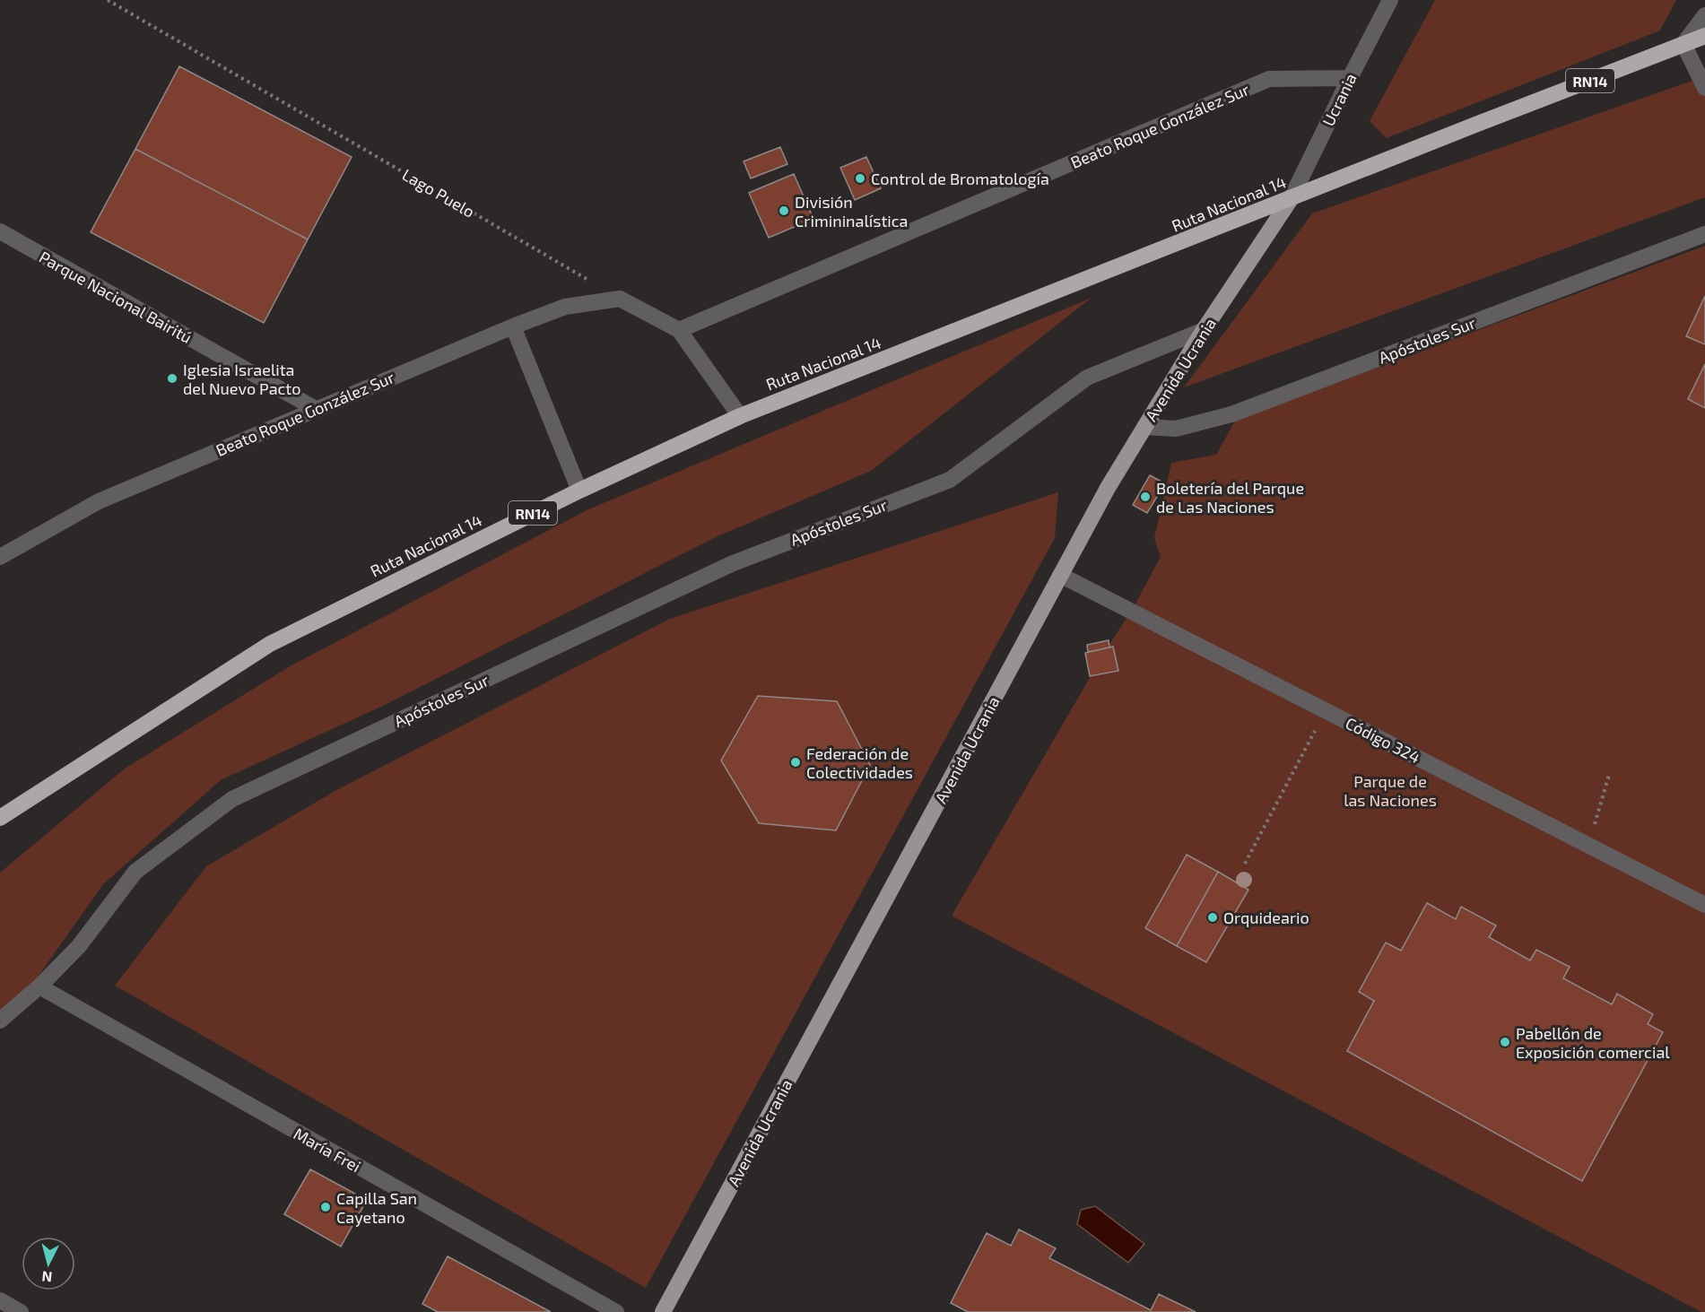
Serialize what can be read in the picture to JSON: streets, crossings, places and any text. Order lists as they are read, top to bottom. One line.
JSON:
{"streets":{"highway":["RN14","Ruta Nacional 14"],"main road":["Avenida Ucrania"],"street":["Ucrania","Beato Roque González Sur","Parque Nacional Bairitú","Apóstoles Sur","Código 324","María Frei"],"path":["Lago Puelo"]},"crossings":[["Ucrania","Beato Roque González Sur"],["Ucrania","Ruta Nacional 14"],["Ucrania","Avenida Ucrania"],["Beato Roque González Sur","Lago Puelo"],["Beato Roque González Sur","Parque Nacional Bairitú"],["Ruta Nacional 14","Avenida Ucrania"],["Apóstoles Sur","Avenida Ucrania"],["Apóstoles Sur","María Frei"],["Avenida Ucrania","Código 324"]],"parks":["Parque de las Naciones"],"places":["Control de Bromatología","División Crimininalística","Iglesia Israelita del Nuevo Pacto","Boletería del Parque de Las Naciones","Federación de Colectividades","Orquideario","Pabellón de Exposición comercial","Capilla San Cayetano"],"north":"bottom"}
